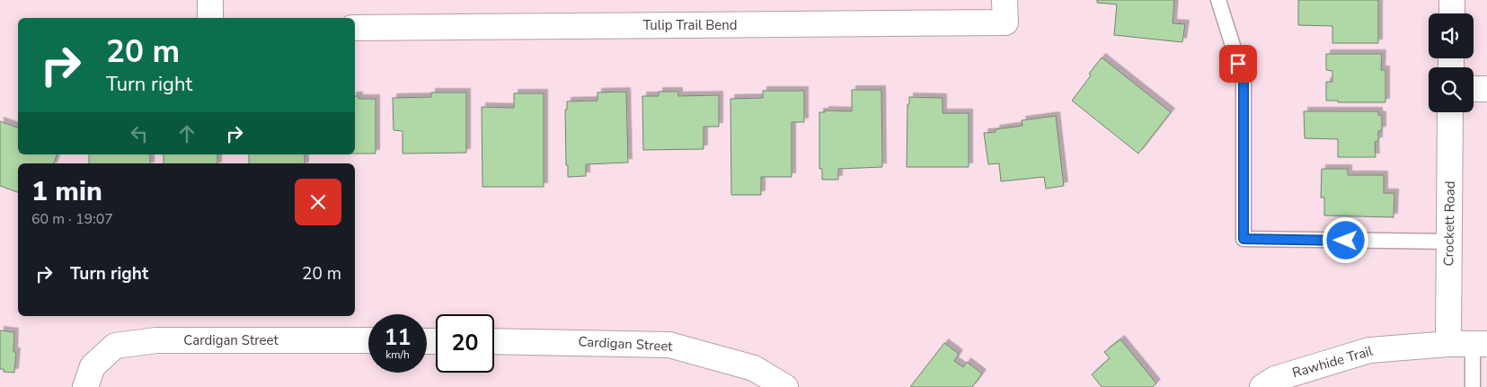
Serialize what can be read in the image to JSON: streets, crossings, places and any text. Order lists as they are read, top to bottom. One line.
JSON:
{"streets":{"street":["Tulip Trail Bend","Crockett Road","Cardigan Street","Rawhide Trail"]},"crossings":[["Crockett Road","Rawhide Trail"]],"page":{"turn":["20 m","Turn right"],"heading":["1 min","60 m · 19:07"],"list":[{"name":"Turn right","value":"20 m"}],"speed":"11 km/h","limit":"20"}}
